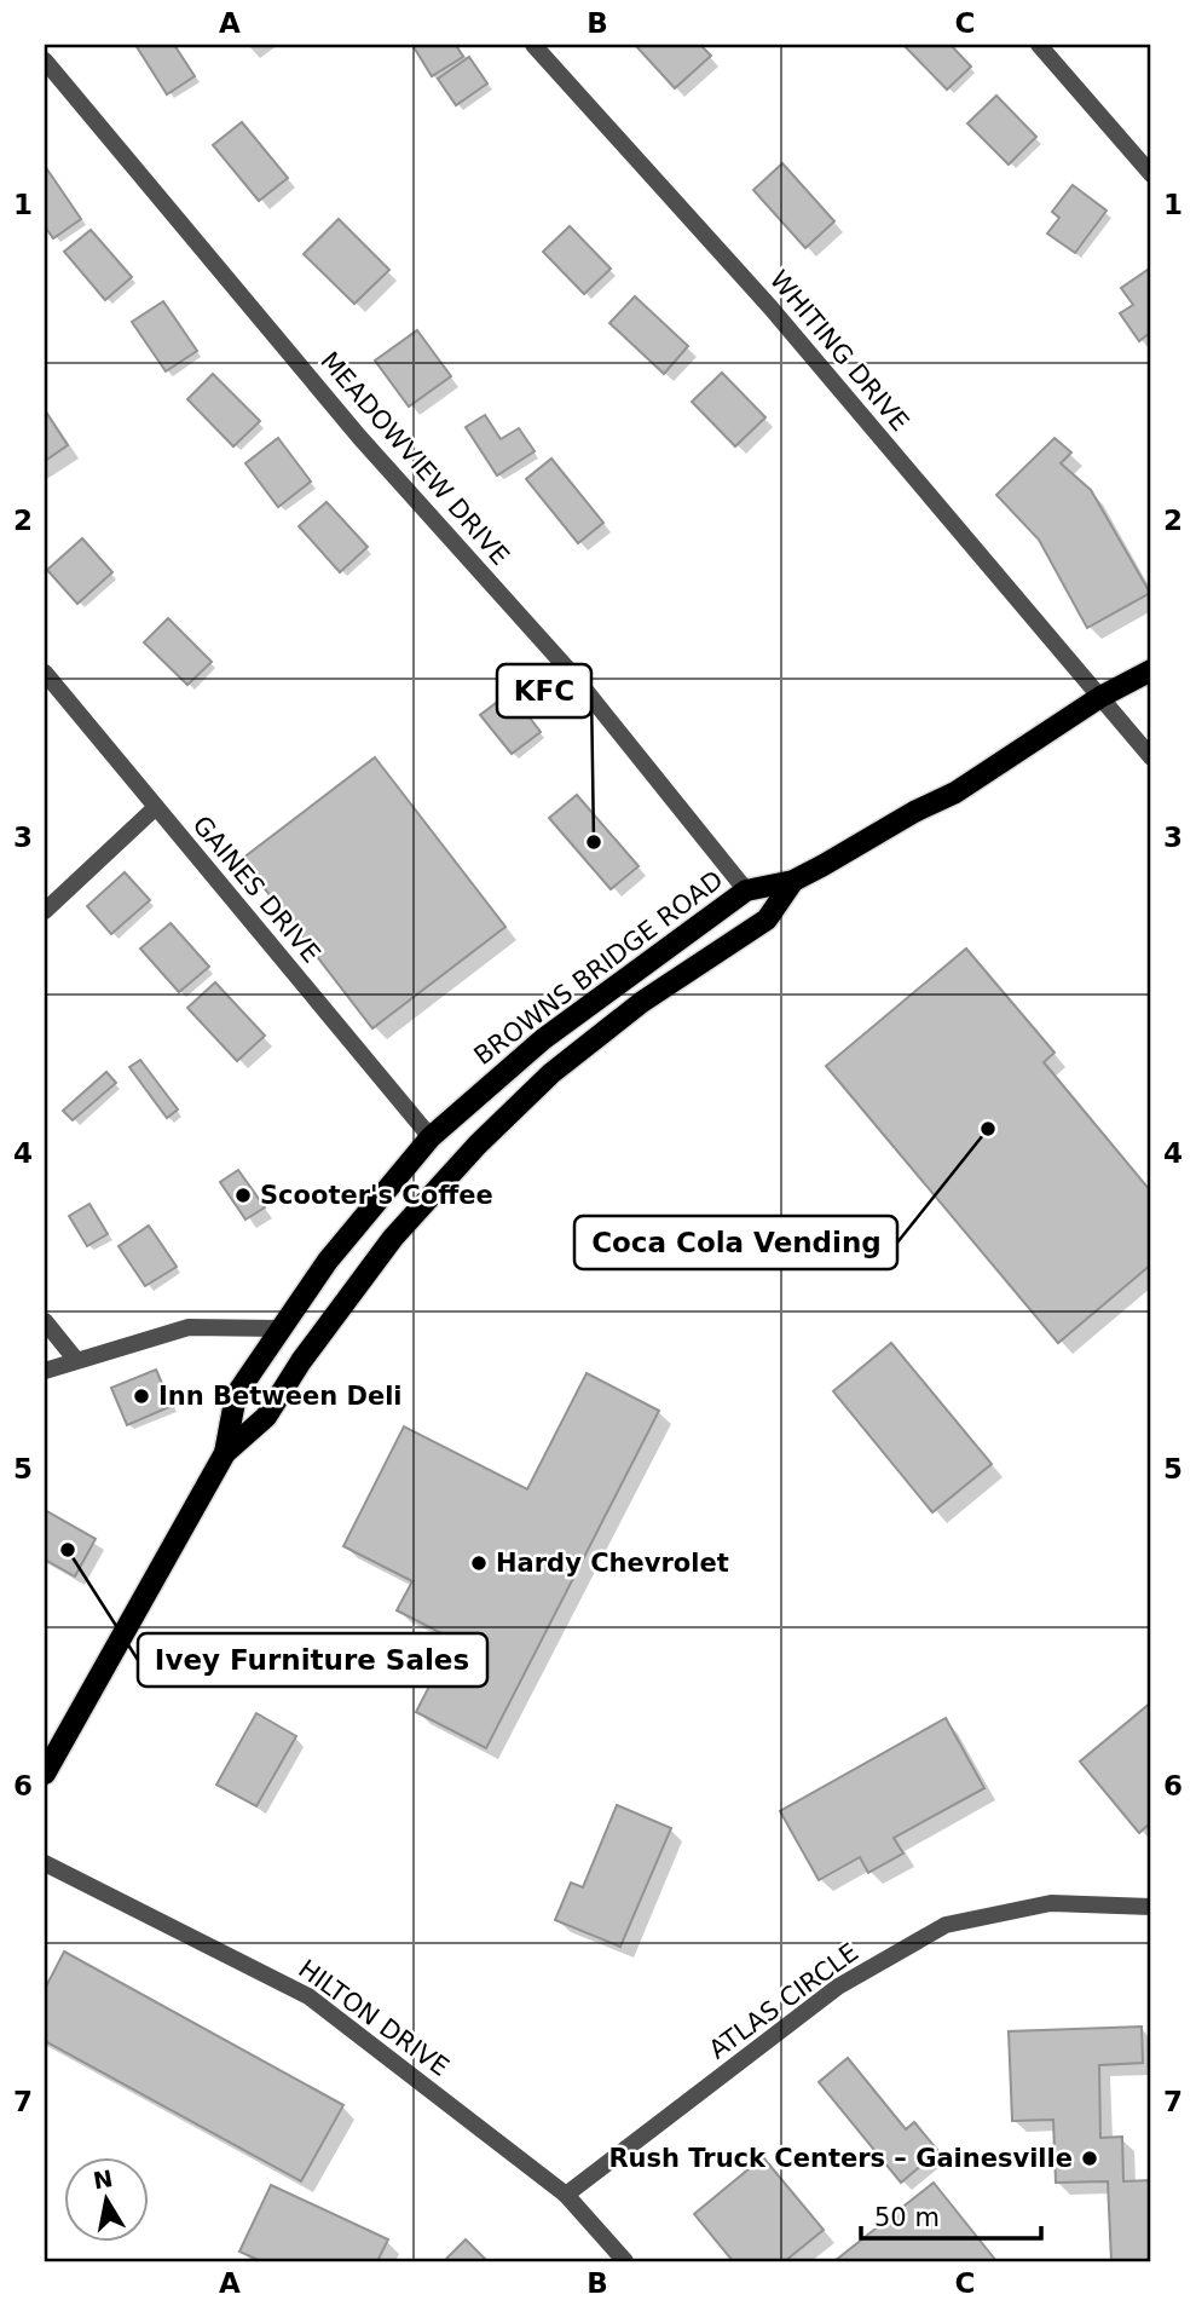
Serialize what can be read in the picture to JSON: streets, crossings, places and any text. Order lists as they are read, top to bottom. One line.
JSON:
{"streets":{"main road":["BROWNS BRIDGE ROAD"],"street":["WHITING DRIVE","MEADOWVIEW DRIVE","GAINES DRIVE","ATLAS CIRCLE","HILTON DRIVE"]},"crossings":[["WHITING DRIVE","BROWNS BRIDGE ROAD"],["MEADOWVIEW DRIVE","BROWNS BRIDGE ROAD"],["GAINES DRIVE","BROWNS BRIDGE ROAD"],["ATLAS CIRCLE","HILTON DRIVE"]],"places":["KFC","Coca Cola Vending","Scooter's Coffee","Inn Between Deli","Ivey Furniture Sales","Hardy Chevrolet","Rush Truck Centers – Gainesville"],"scale_bar":"50 m","north":"top","grid":{"columns":["A","B","C"],"rows":["1","2","3","4","5","6","7"]}}
